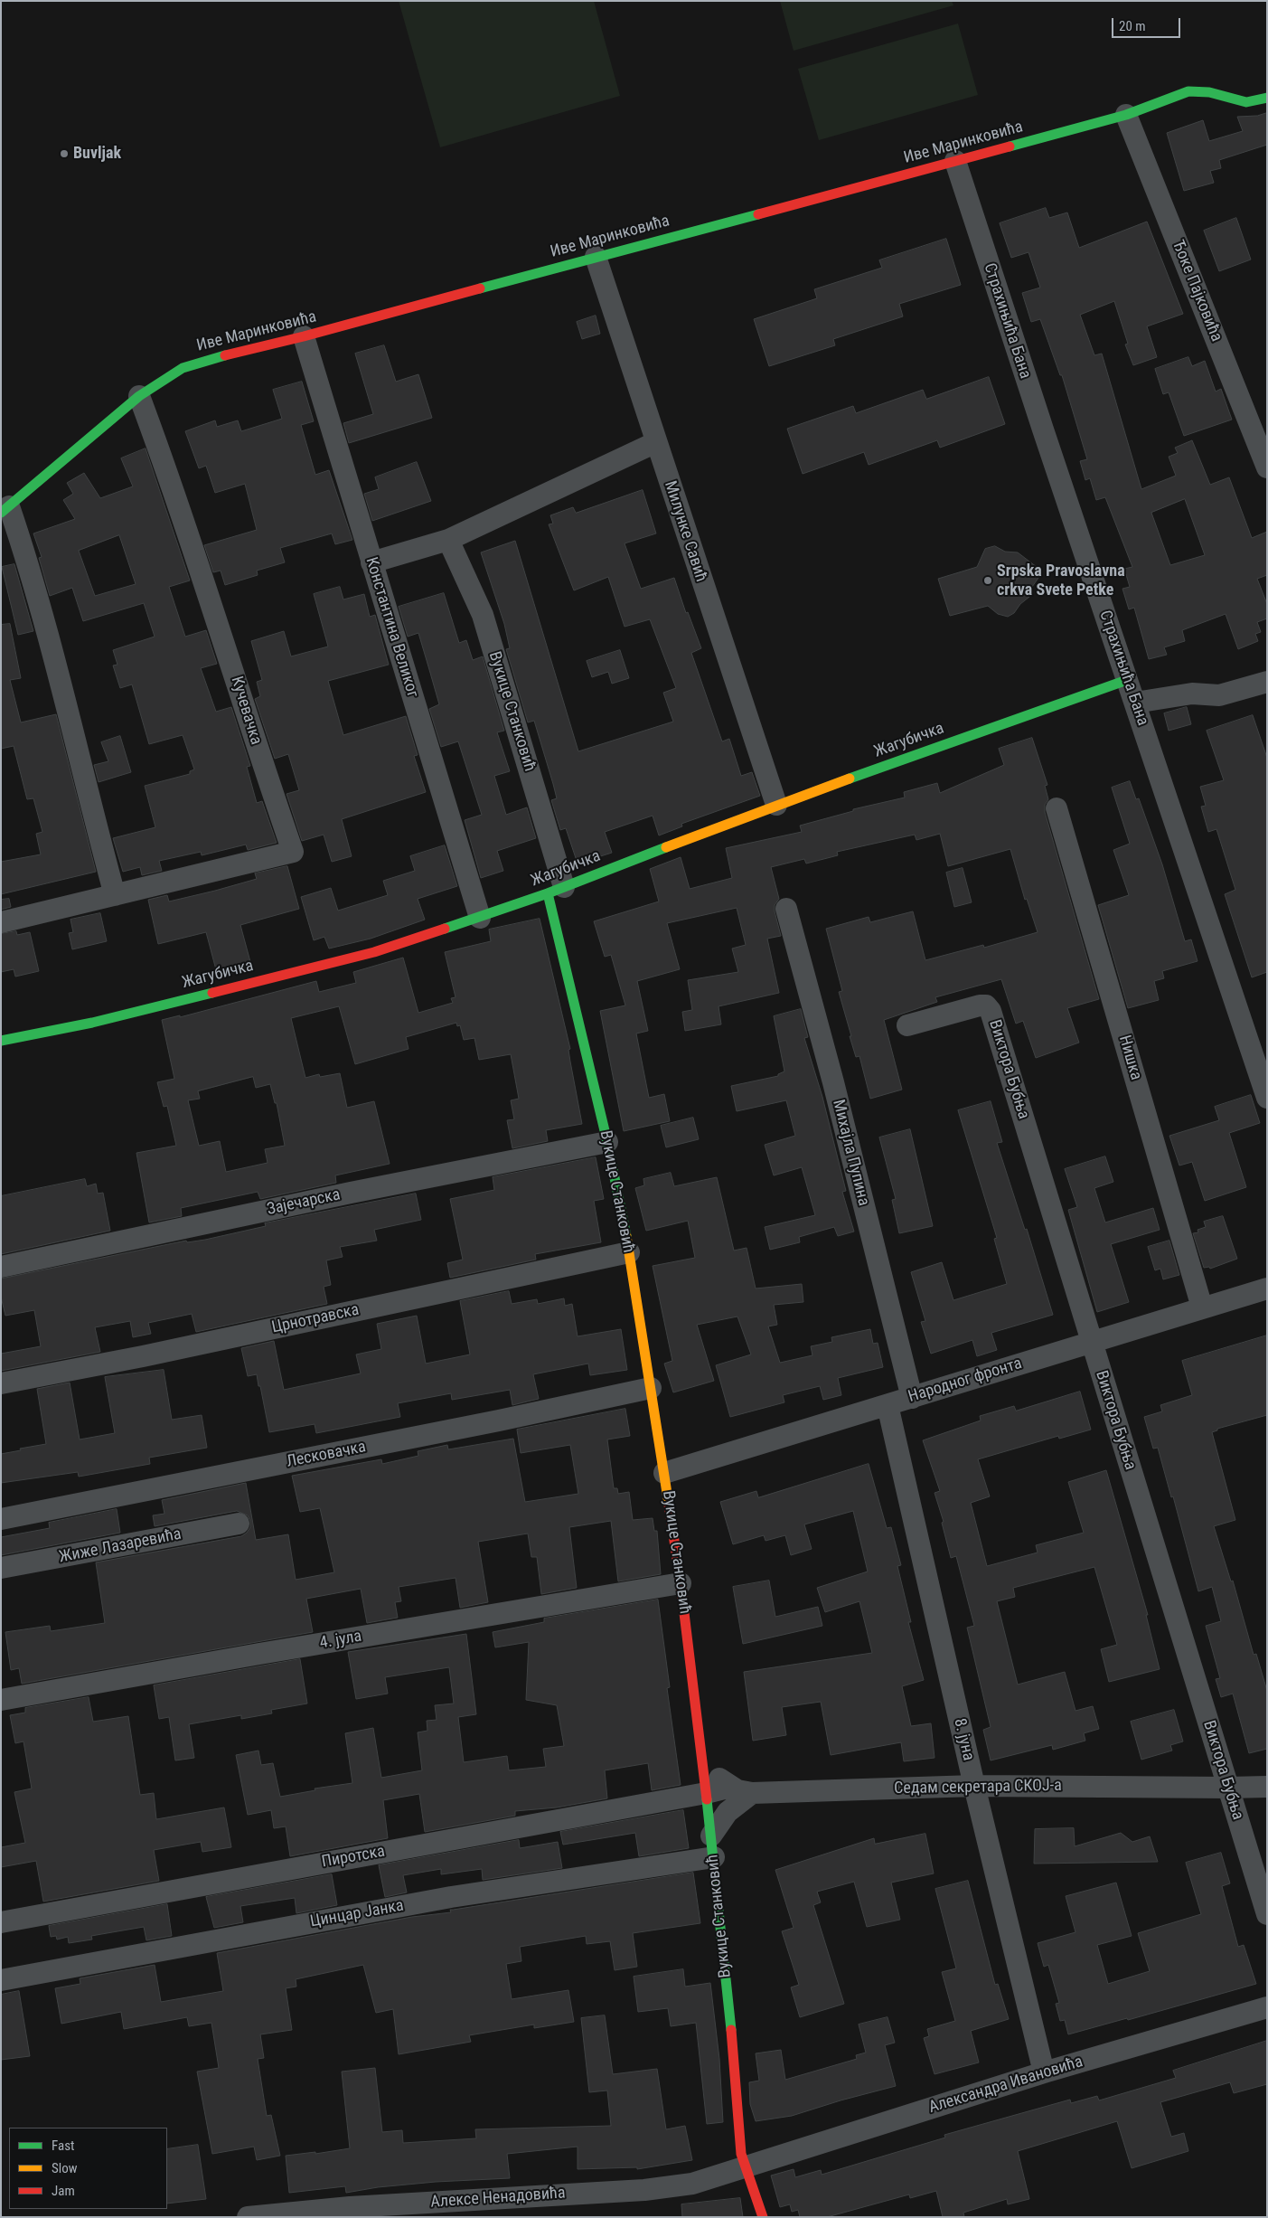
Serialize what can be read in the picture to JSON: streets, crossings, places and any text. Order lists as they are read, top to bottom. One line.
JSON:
{"streets":{"street":["Иве Маринковића","Ђоке Пајковића","Страхињића Бана","Милунке Савић","Константина Великог","Кучевачка","Вукице Станковић","Жагубичка","Нишка","Виктора Бубња","Михајла Пупина","Зајечарска","Црнотравска","Народног фронта","Лесковачка","Жиже Лазаревића","4. јула","8. јуна","Седам секретара СКОЈ-а","Пиротска","Цинцар Јанка","Александра Ивановића","Алексе Ненадовића"]},"crossings":[["Иве Маринковића","Ђоке Пајковића"],["Иве Маринковића","Страхињића Бана"],["Иве Маринковића","Милунке Савић"],["Иве Маринковића","Константина Великог"],["Иве Маринковића","Кучевачка"],["Страхињића Бана","Жагубичка"],["Милунке Савић","Жагубичка"],["Константина Великог","Жагубичка"],["Вукице Станковић","Жагубичка"],["Вукице Станковић","Зајечарска"],["Вукице Станковић","Црнотравска"],["Вукице Станковић","Народног фронта"],["Вукице Станковић","Лесковачка"],["Вукице Станковић","4. јула"],["Вукице Станковић","Седам секретара СКОЈ-а"],["Вукице Станковић","Пиротска"],["Вукице Станковић","Цинцар Јанка"],["Вукице Станковић","Александра Ивановића"],["Вукице Станковић","Алексе Ненадовића"],["Нишка","Народног фронта"],["Виктора Бубња","Народног фронта"],["Виктора Бубња","Седам секретара СКОЈ-а"],["Михајла Пупина","Народног фронта"],["Народног фронта","8. јуна"],["8. јуна","Седам секретара СКОЈ-а"],["8. јуна","Александра Ивановића"],["Седам секретара СКОЈ-а","Пиротска"],["Александра Ивановића","Алексе Ненадовића"]],"places":["Buvljak","Srpska Pravoslavna crkva Svete Petke"],"legend":["Fast","Slow","Jam"],"scale_bar":"20 m"}
